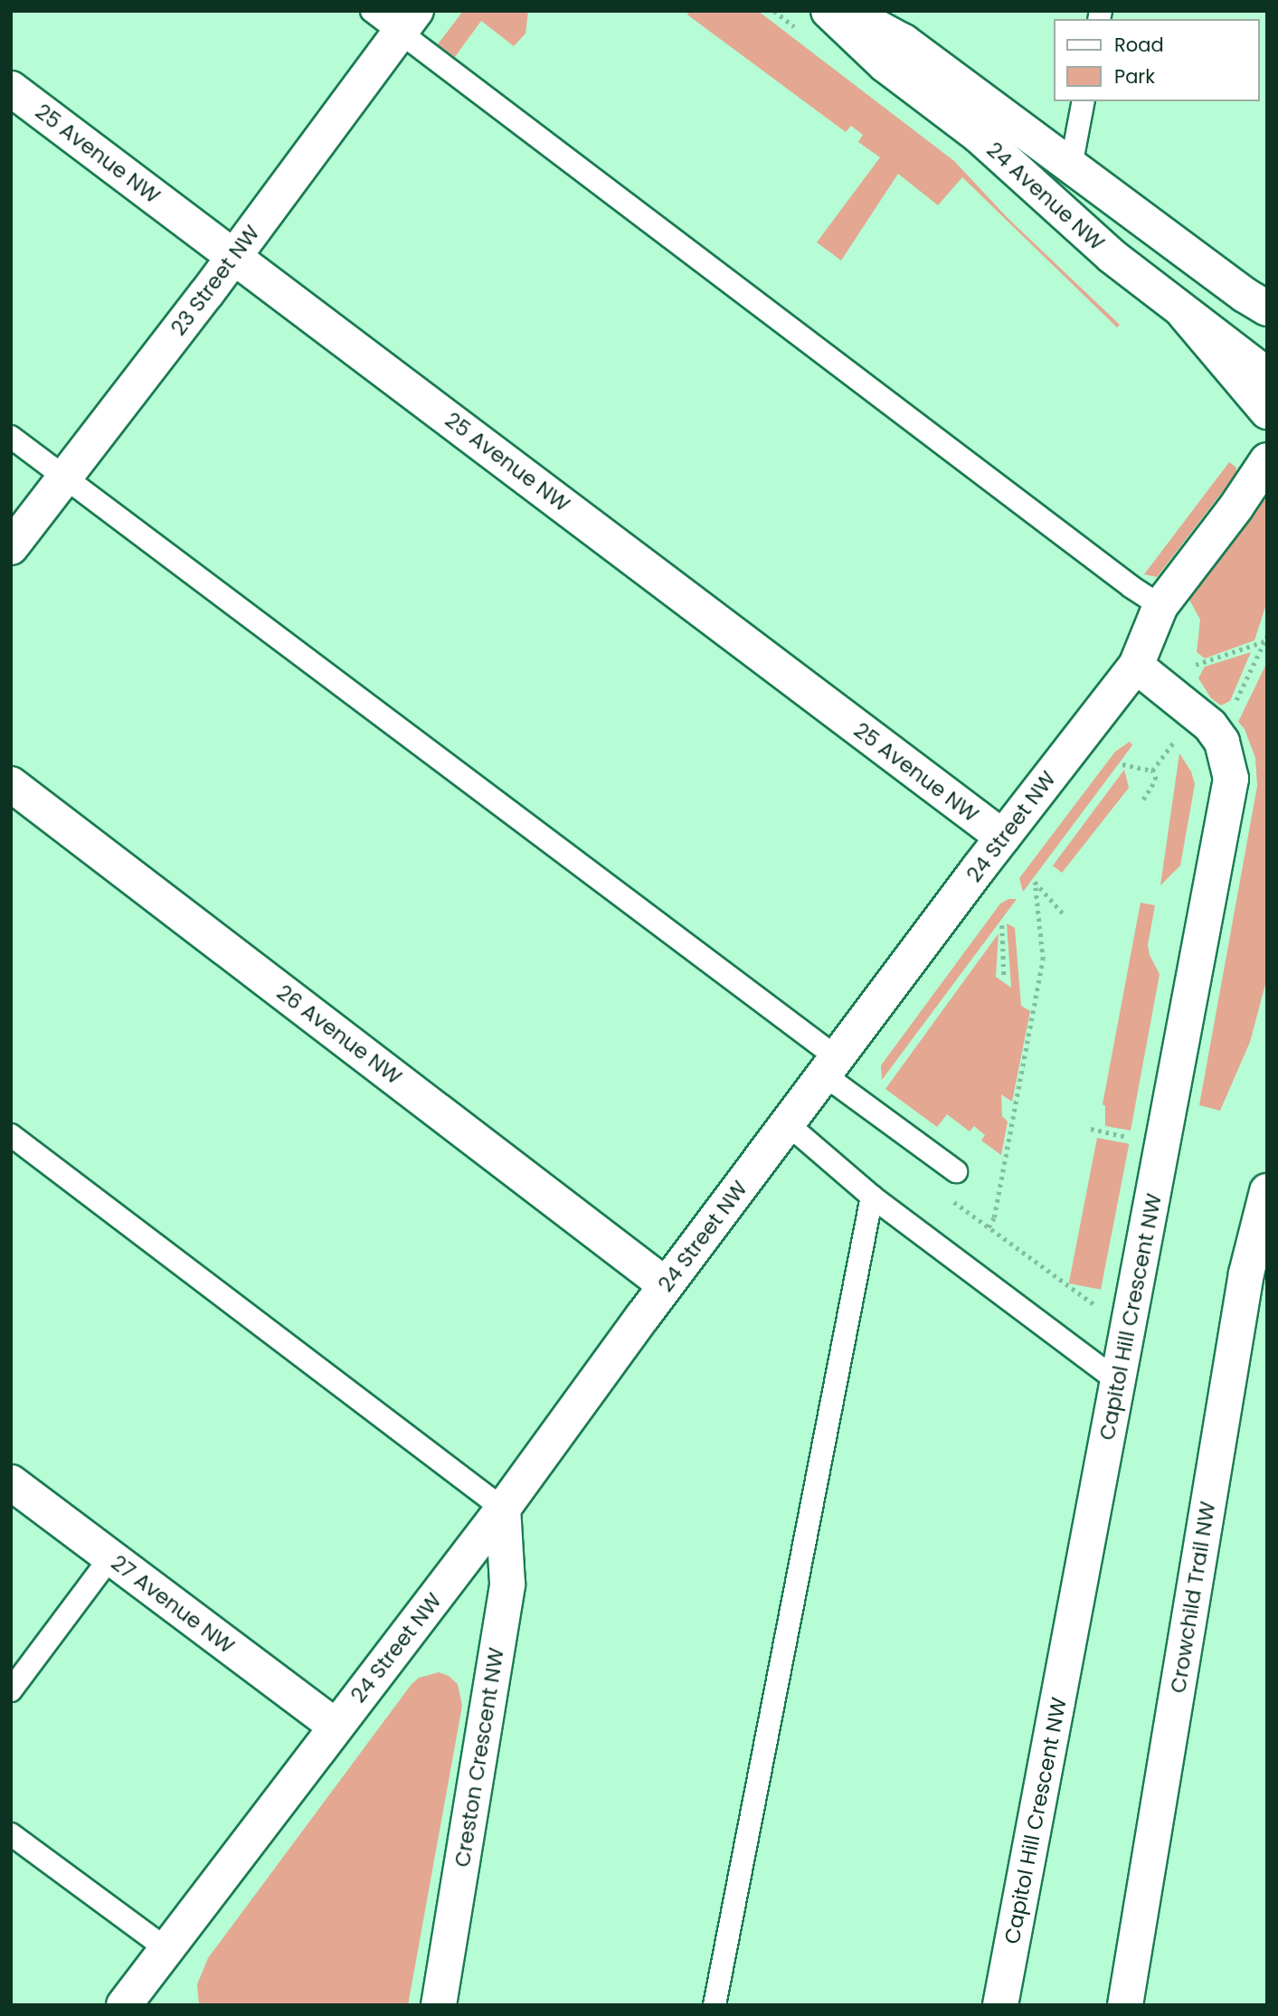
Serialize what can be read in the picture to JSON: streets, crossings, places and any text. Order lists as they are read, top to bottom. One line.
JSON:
{"streets":{"main road":["25 Avenue NW","24 Avenue NW","23 Street NW","24 Street NW","26 Avenue NW","Capitol Hill Crescent NW","Crowchild Trail NW","27 Avenue NW","Creston Crescent NW"]},"crossings":[["25 Avenue NW","23 Street NW"],["25 Avenue NW","24 Street NW"],["24 Street NW","26 Avenue NW"],["24 Street NW","Capitol Hill Crescent NW"],["24 Street NW","27 Avenue NW"],["24 Street NW","Creston Crescent NW"]],"legend":["Road","Park"]}
